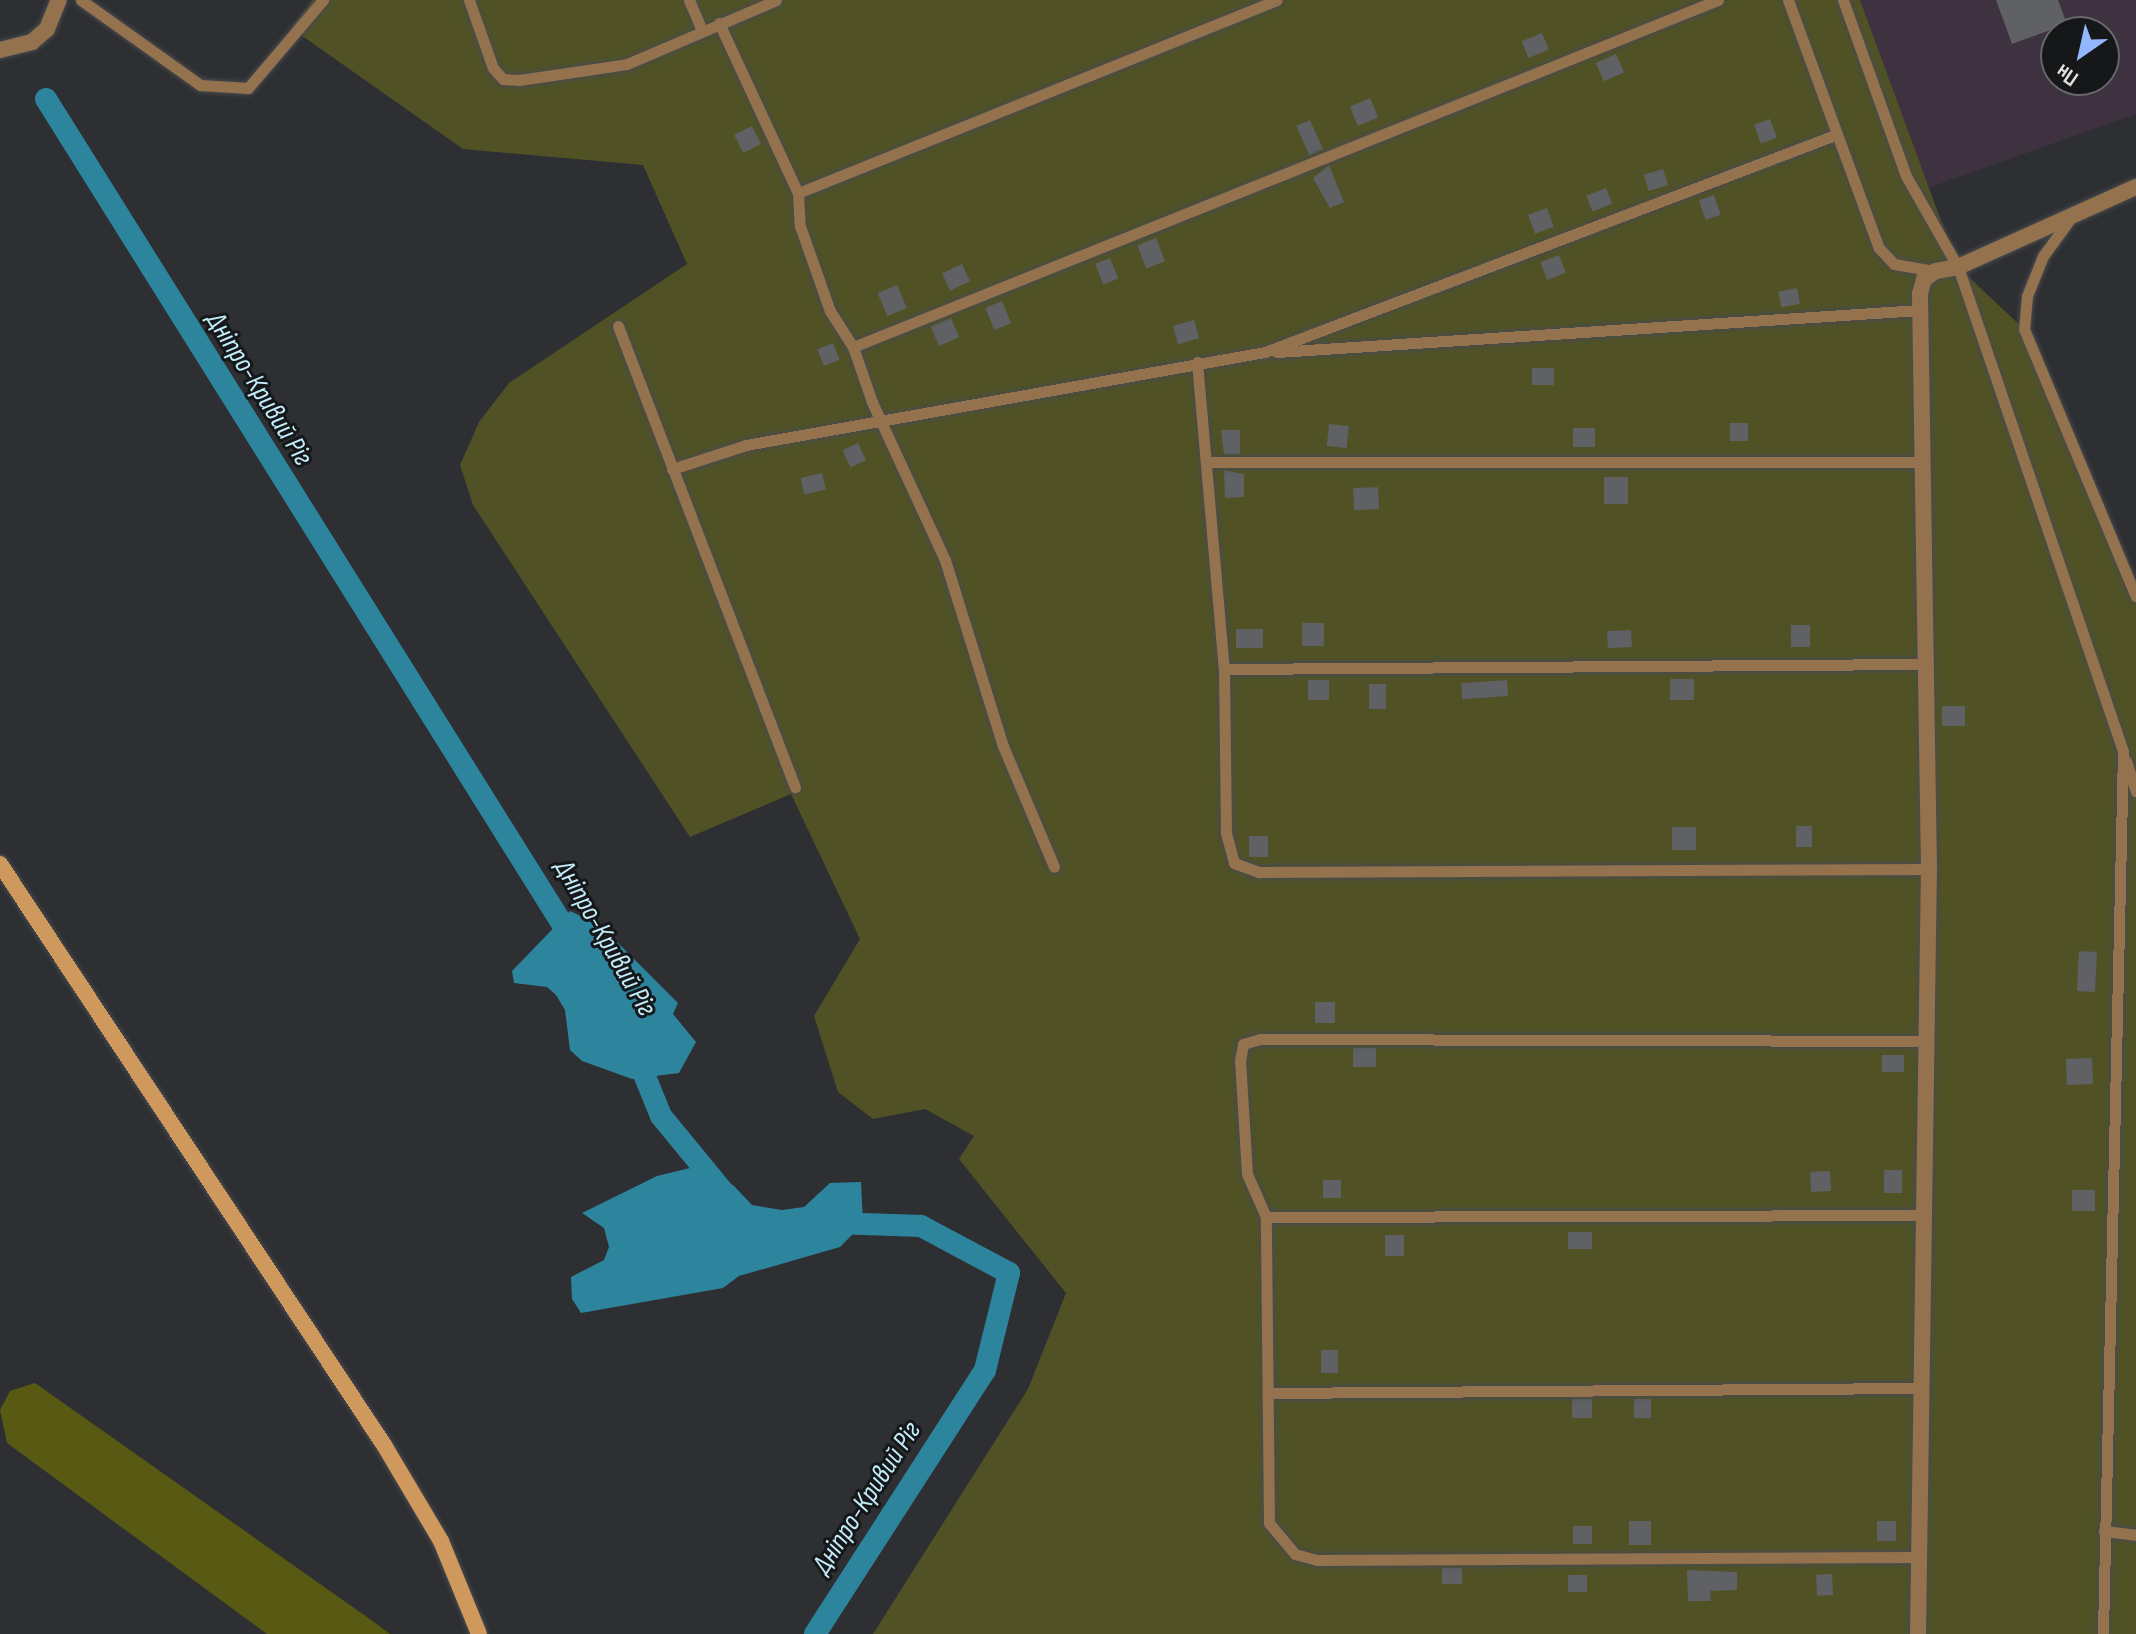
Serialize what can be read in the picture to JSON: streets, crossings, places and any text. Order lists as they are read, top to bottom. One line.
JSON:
{"water":["Дніпро-Кривий Ріг"],"north":"bottom left"}
